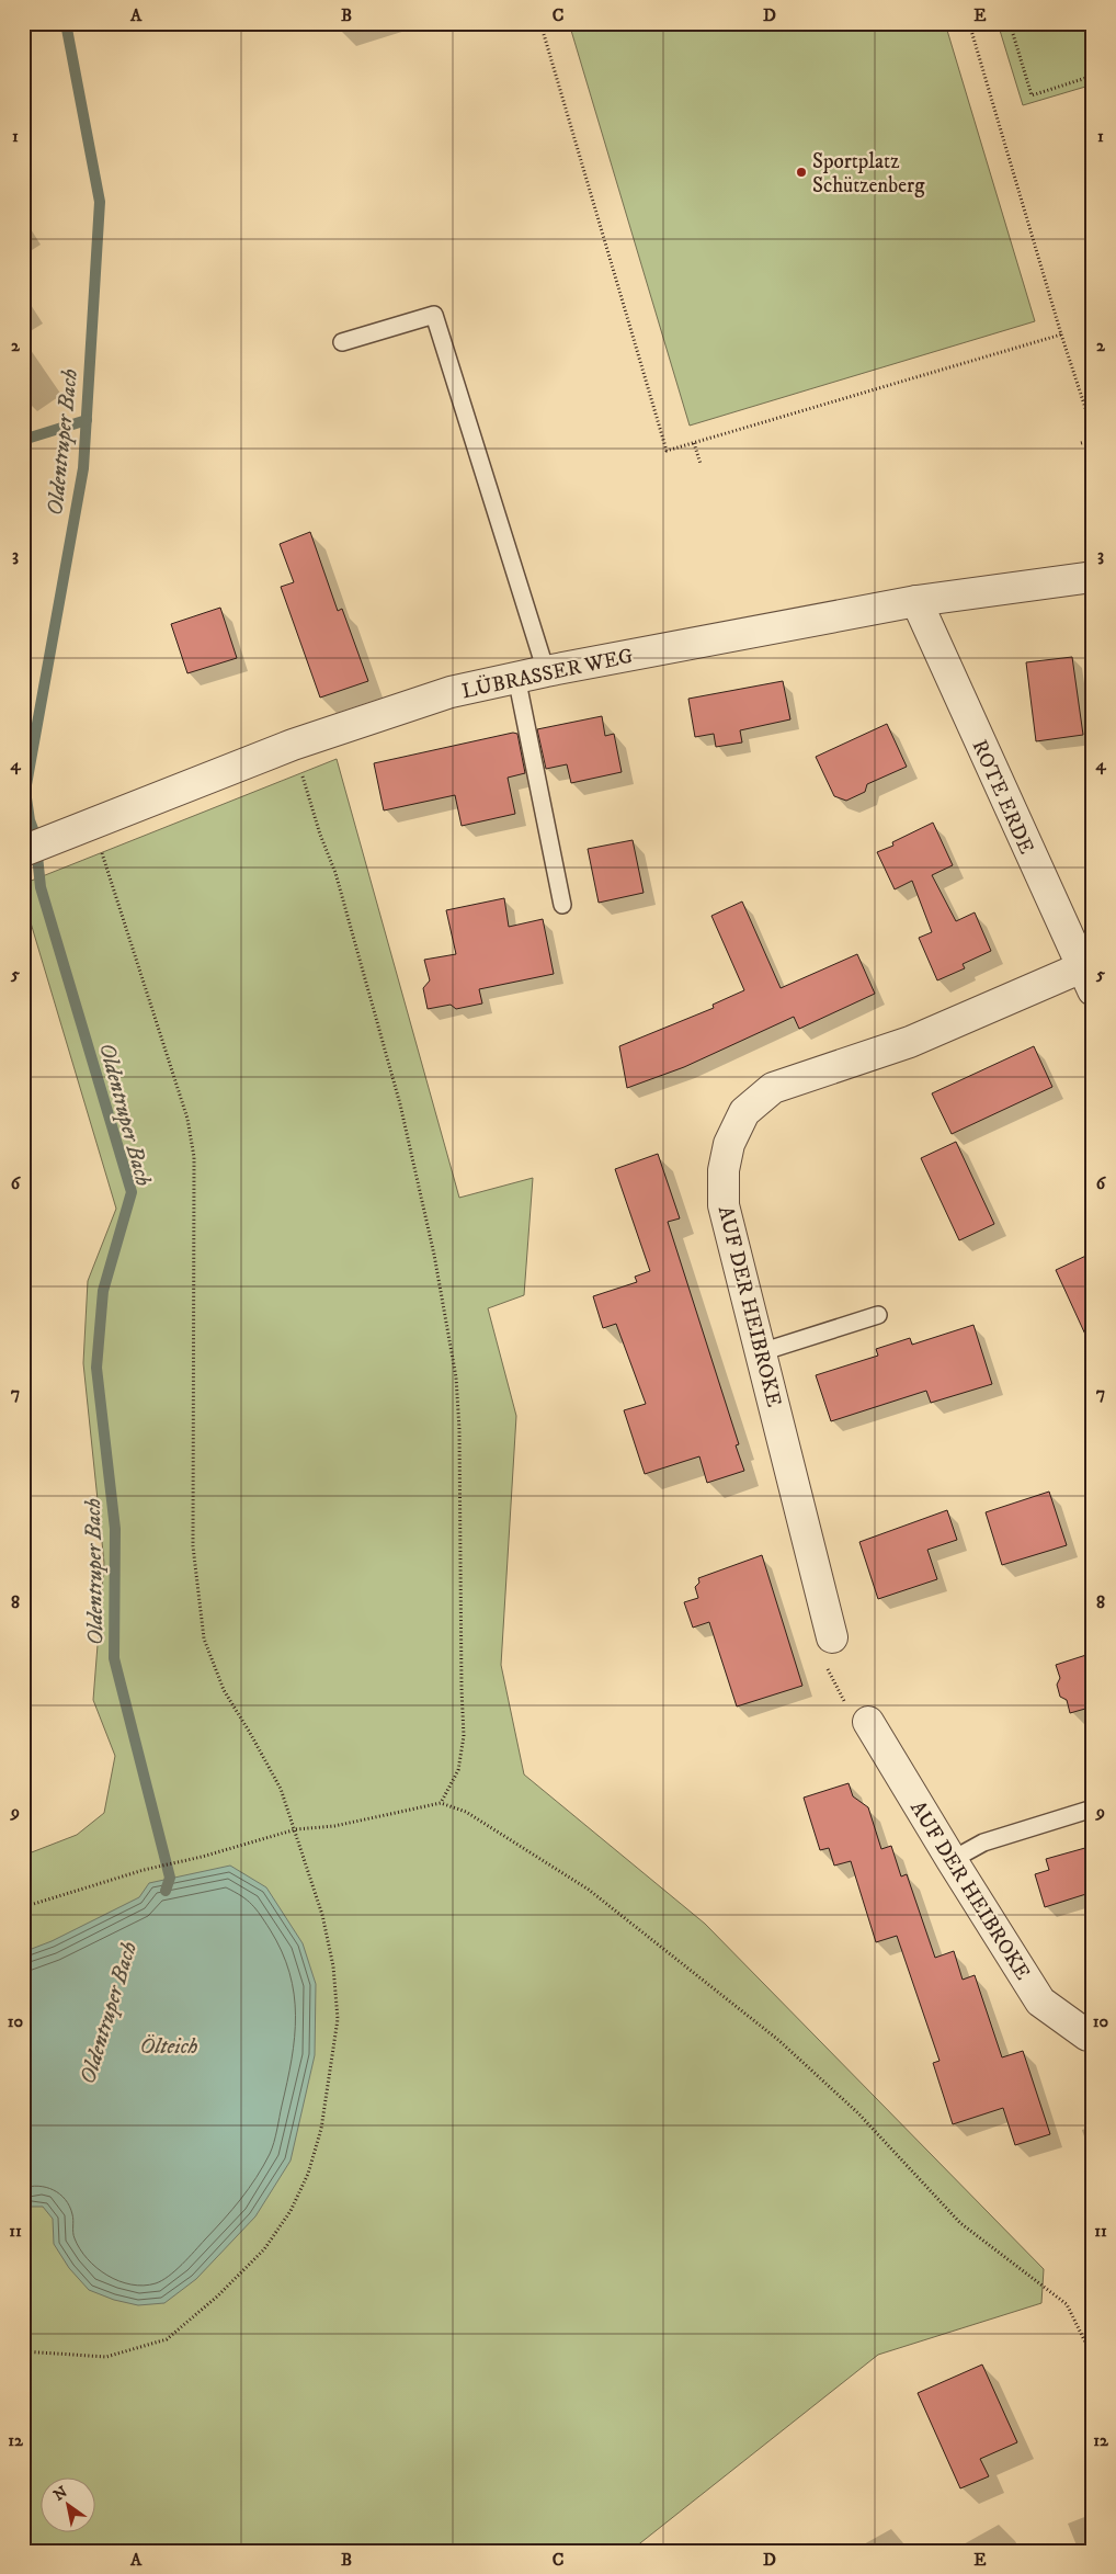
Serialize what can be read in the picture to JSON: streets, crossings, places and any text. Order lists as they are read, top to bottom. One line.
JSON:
{"streets":{"street":["LÜBRASSER WEG","ROTE ERDE","AUF DER HEIBROKE"]},"crossings":[["LÜBRASSER WEG","ROTE ERDE"],["ROTE ERDE","AUF DER HEIBROKE"]],"water":["Oldentruper Bach","Ölteich"],"places":["Sportplatz Schützenberg"],"north":"top left","grid":{"columns":["A","B","C","D","E"],"rows":["1","2","3","4","5","6","7","8","9","10","11","12"]}}
